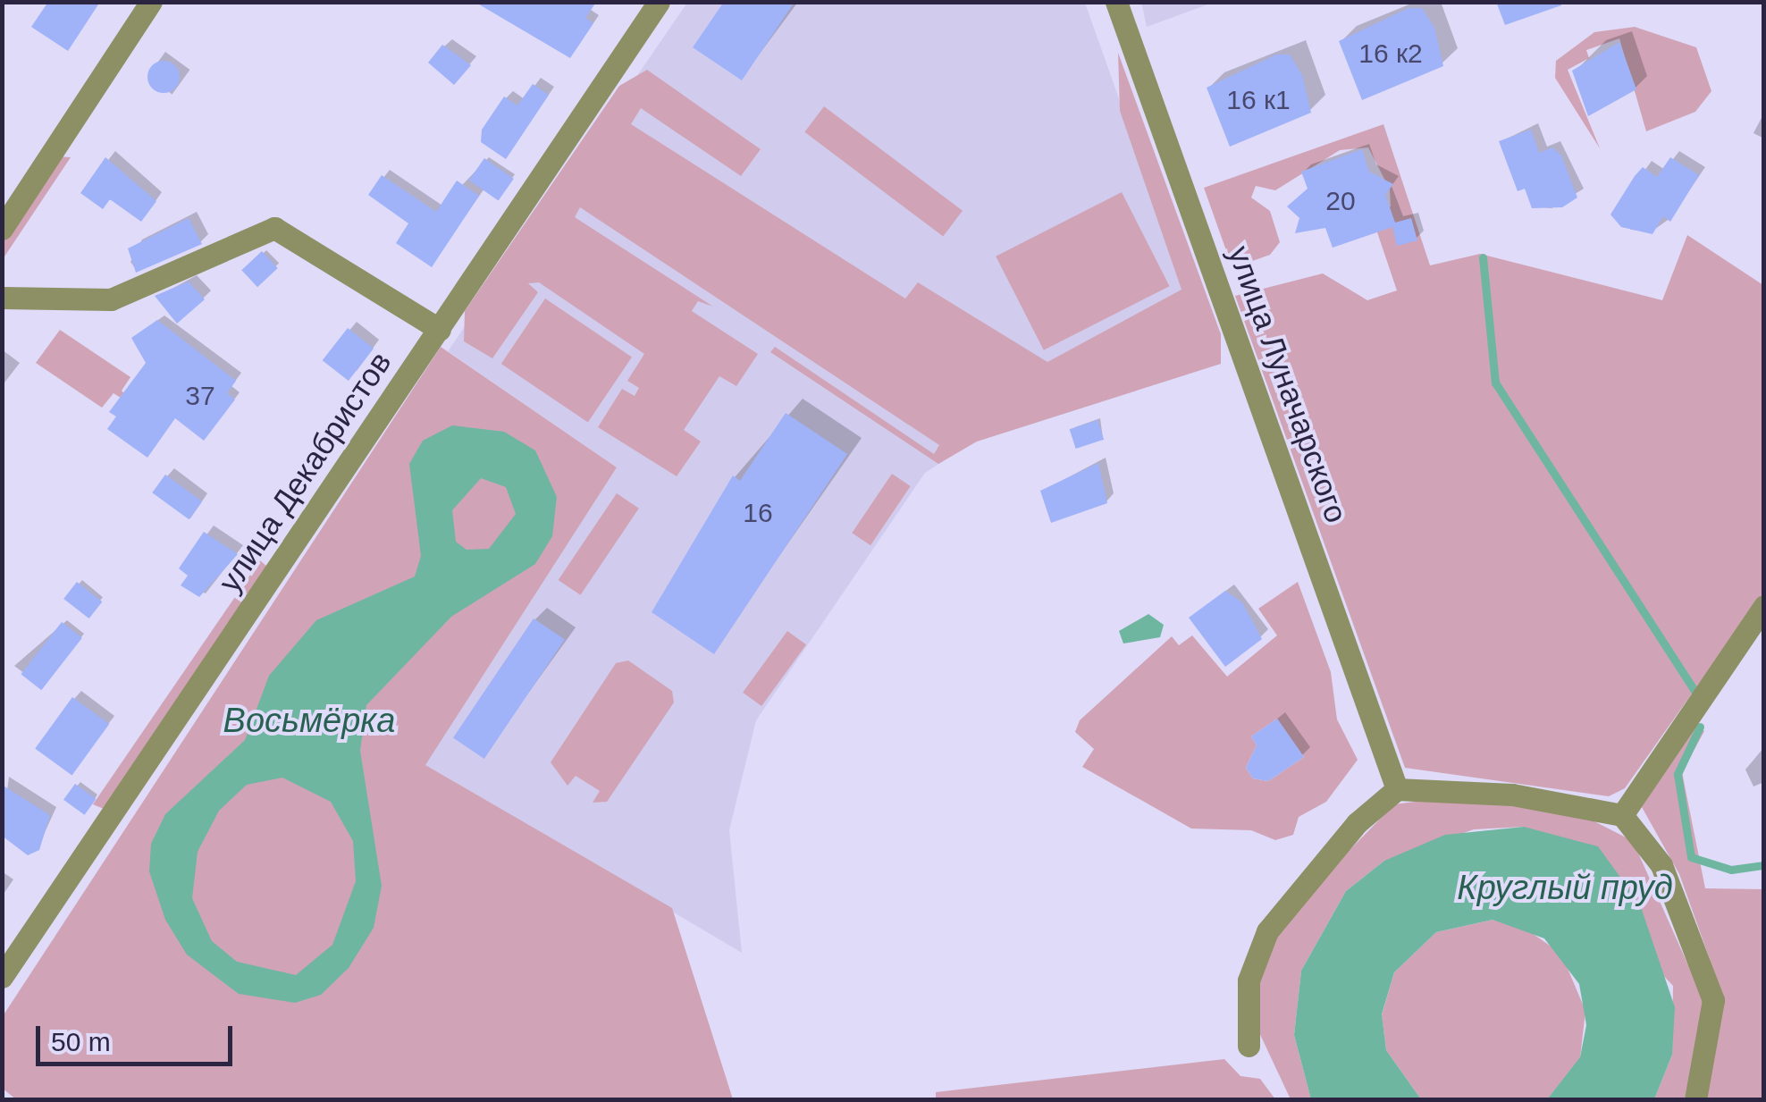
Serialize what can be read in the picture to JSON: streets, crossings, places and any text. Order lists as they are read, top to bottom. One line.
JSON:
{"streets":{"street":["улица Луначарского","улица Декабристов"]},"water":["Восьмёрка","Круглый пруд"],"house_numbers":["16 к2","16 к1","20","37","16"],"scale_bar":"50 m"}
